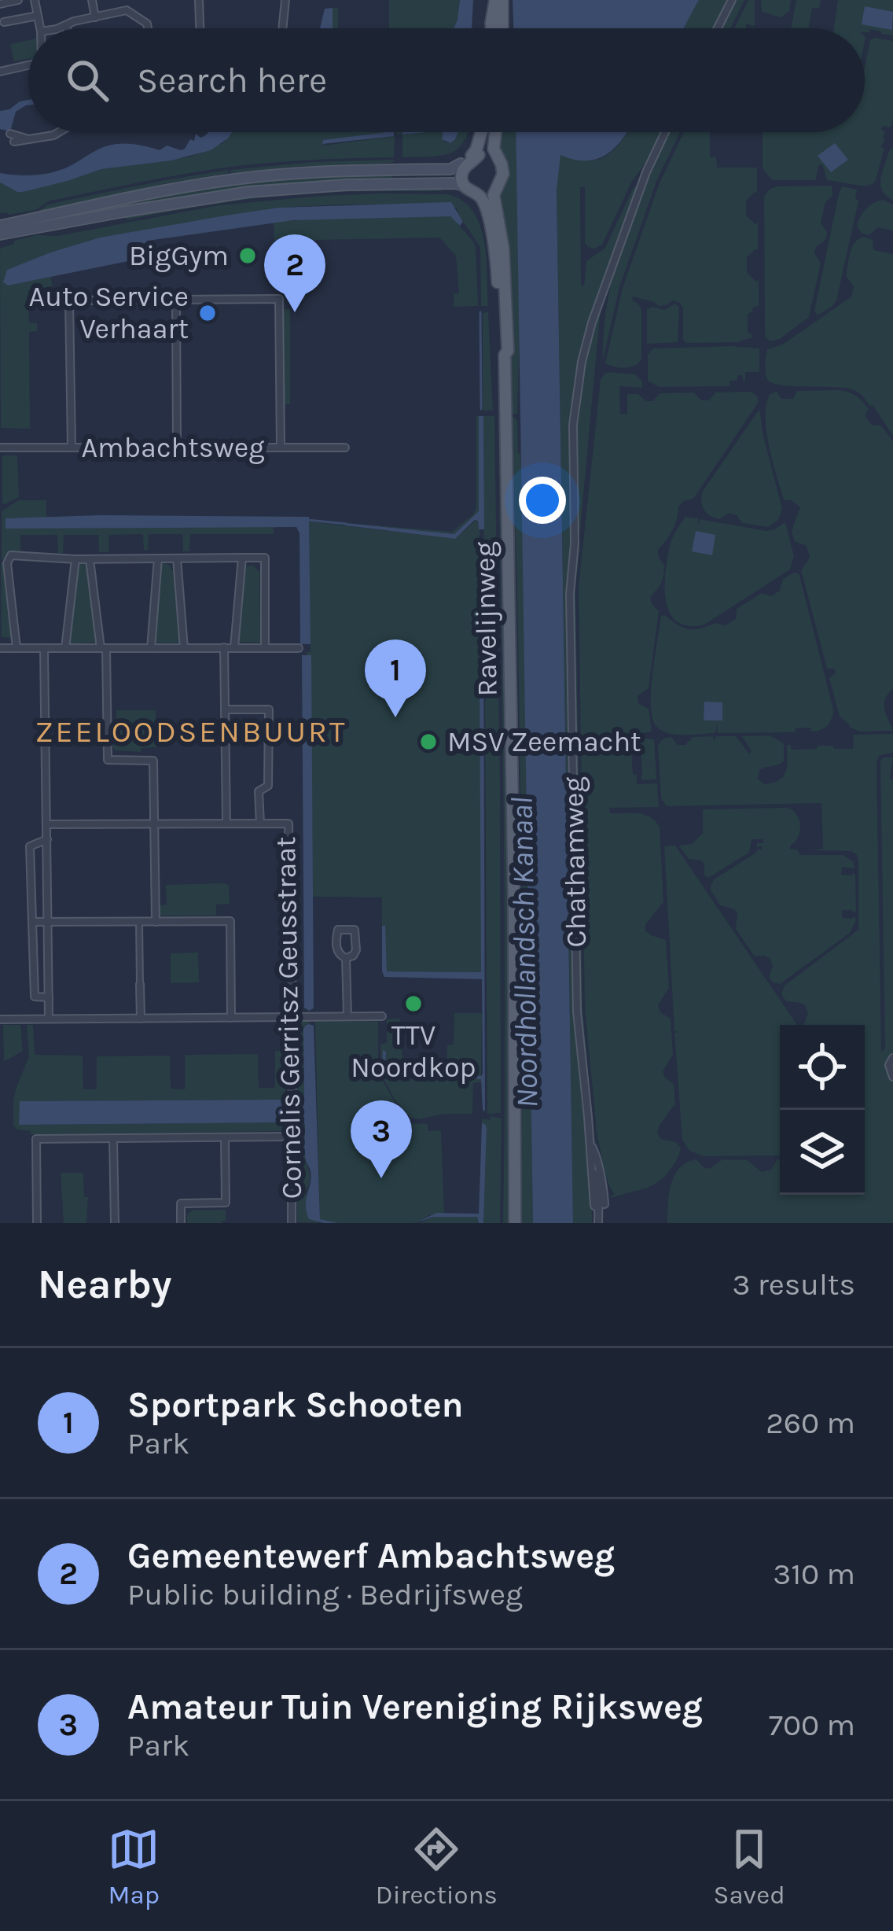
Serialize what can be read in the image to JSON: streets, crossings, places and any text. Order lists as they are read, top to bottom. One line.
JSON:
{"streets":{"main road":["Ravelijnweg"],"street":["Ambachtsweg","Chathamweg","Cornelis Gerritsz Geusstraat"]},"districts":["ZEELOODSENBUURT"],"water":["Noordhollandsch Kanaal"],"places":["BigGym","Auto Service Verhaart","MSV Zeemacht","TTV Noordkop"],"page":{"search":"Search here","pins":["2","1","3"],"heading":["Nearby","3 results"],"list":[{"mark":"1","name":"Sportpark Schooten","note":"Park","value":"260 m"},{"mark":"2","name":"Gemeentewerf Ambachtsweg","note":"Public building · Bedrijfsweg","value":"310 m"},{"mark":"3","name":"Amateur Tuin Vereniging Rijksweg","note":"Park","value":"700 m"}],"nav":["Map","Directions","Saved"]}}
